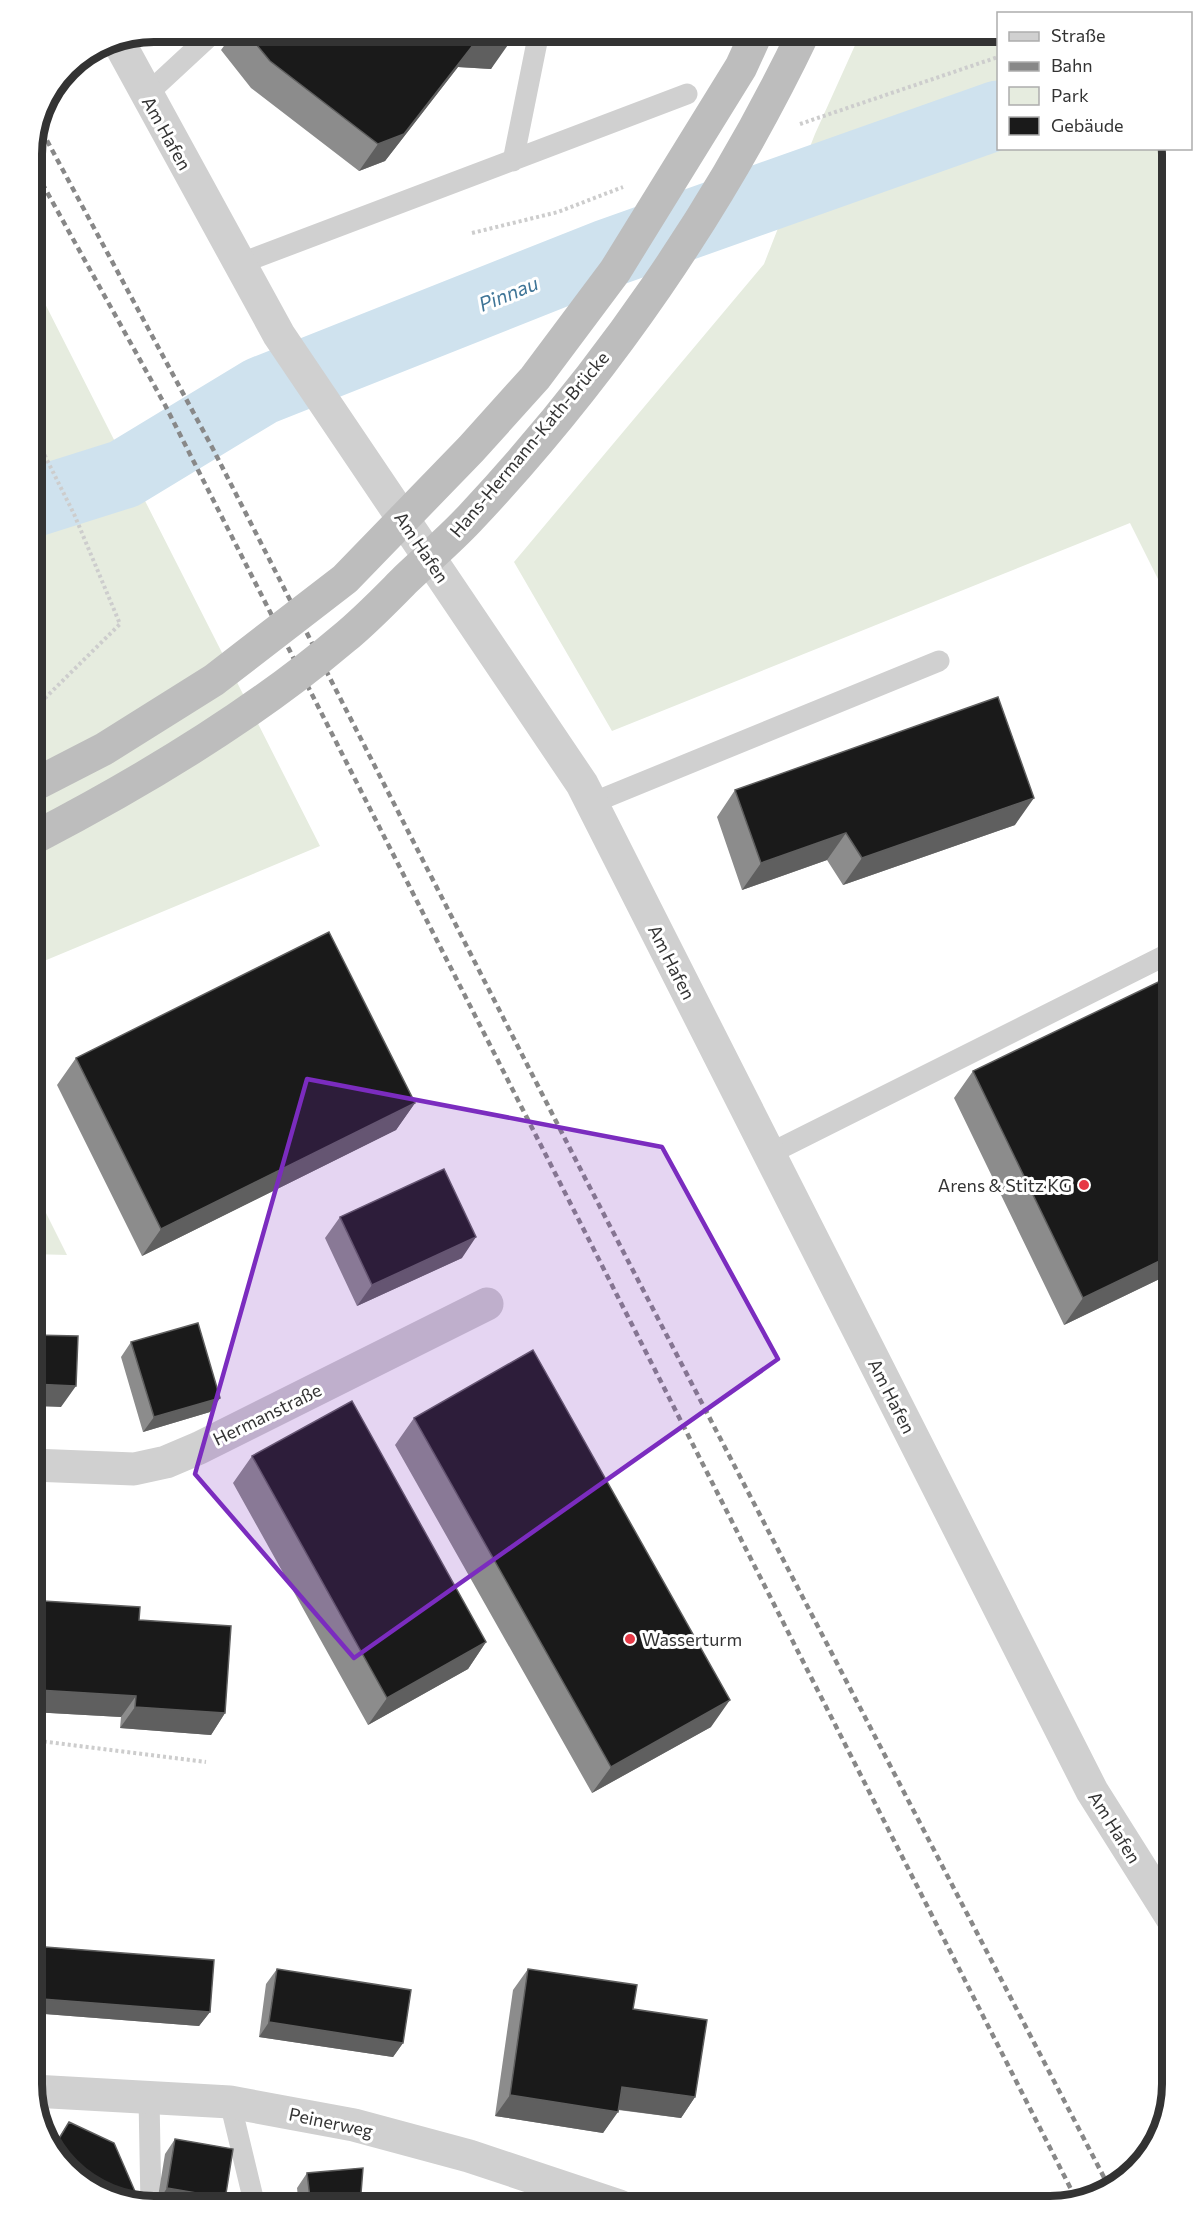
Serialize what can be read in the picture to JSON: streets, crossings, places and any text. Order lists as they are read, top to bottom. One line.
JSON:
{"streets":{"main road":["Hans-Hermann-Kath-Brücke"],"street":["Am Hafen","Hermanstraße","Peinerweg"]},"water":["Pinnau"],"places":["Arens & Stitz KG","Wasserturm"],"legend":["Straße","Bahn","Park","Gebäude"]}
